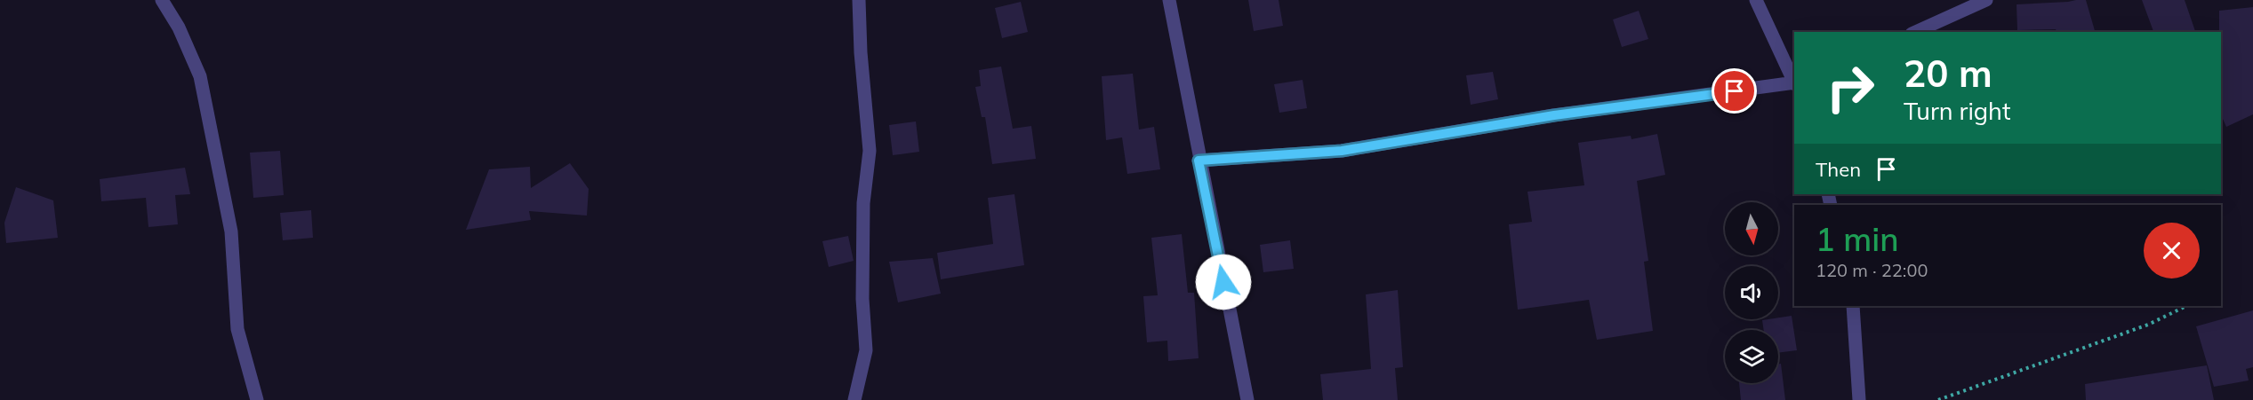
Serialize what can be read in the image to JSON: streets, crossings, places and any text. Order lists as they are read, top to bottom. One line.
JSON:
{"north":"bottom","page":{"turn":["20 m","Turn right"],"then":"Then","heading":["1 min","120 m · 22:00"]}}
